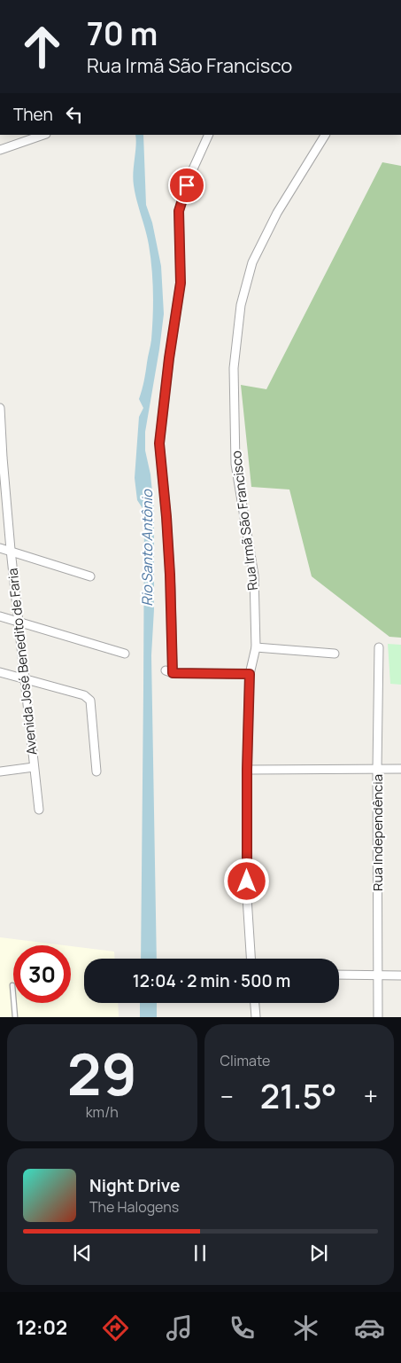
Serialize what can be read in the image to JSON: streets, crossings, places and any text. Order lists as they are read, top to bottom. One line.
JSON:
{"streets":{"street":["Rua Irmã São Francisco","Avenida José Benedito de Faria","Rua Independência"]},"water":["Rio Santo Antônio"],"page":{"turn":["70 m","Rua Irmã São Francisco"],"then":"Then","limit":"30","trip":"12:04 · 2 min · 500 m","tile":[["29","km/h"],"Climate"],"heat":["−","21.5°","+"],"song":["Night Drive","The Halogens"],"tabs":"12:02"}}
